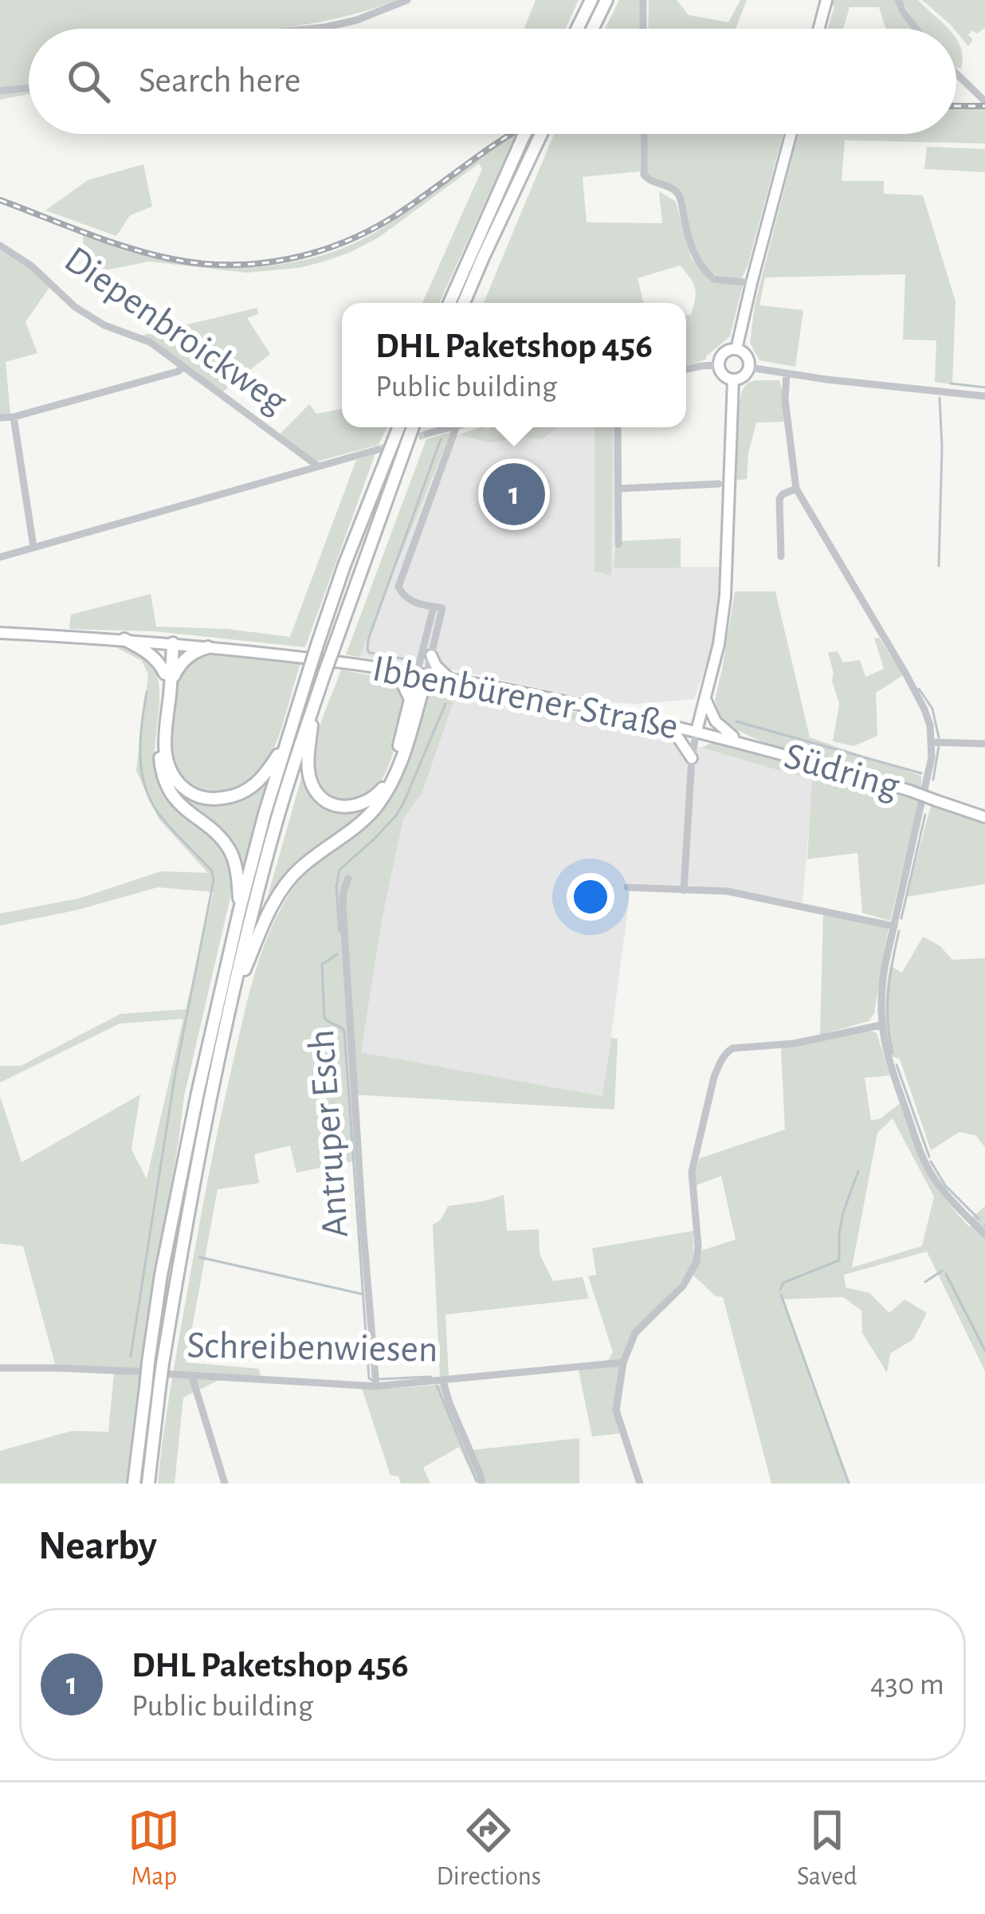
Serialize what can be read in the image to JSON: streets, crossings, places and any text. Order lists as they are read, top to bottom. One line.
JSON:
{"streets":{"main road":["Ibbenbürener Straße","Südring"],"street":["Diepenbroickweg","Antruper Esch","Schreibenwiesen"]},"crossings":[["Ibbenbürener Straße","Südring"],["Antruper Esch","Schreibenwiesen"]],"page":{"search":"Search here","popup":["DHL Paketshop 456","Public building"],"pins":"1","heading":"Nearby","list":[{"mark":"1","name":"DHL Paketshop 456","note":"Public building","value":"430 m"}],"nav":["Map","Directions","Saved"]}}
